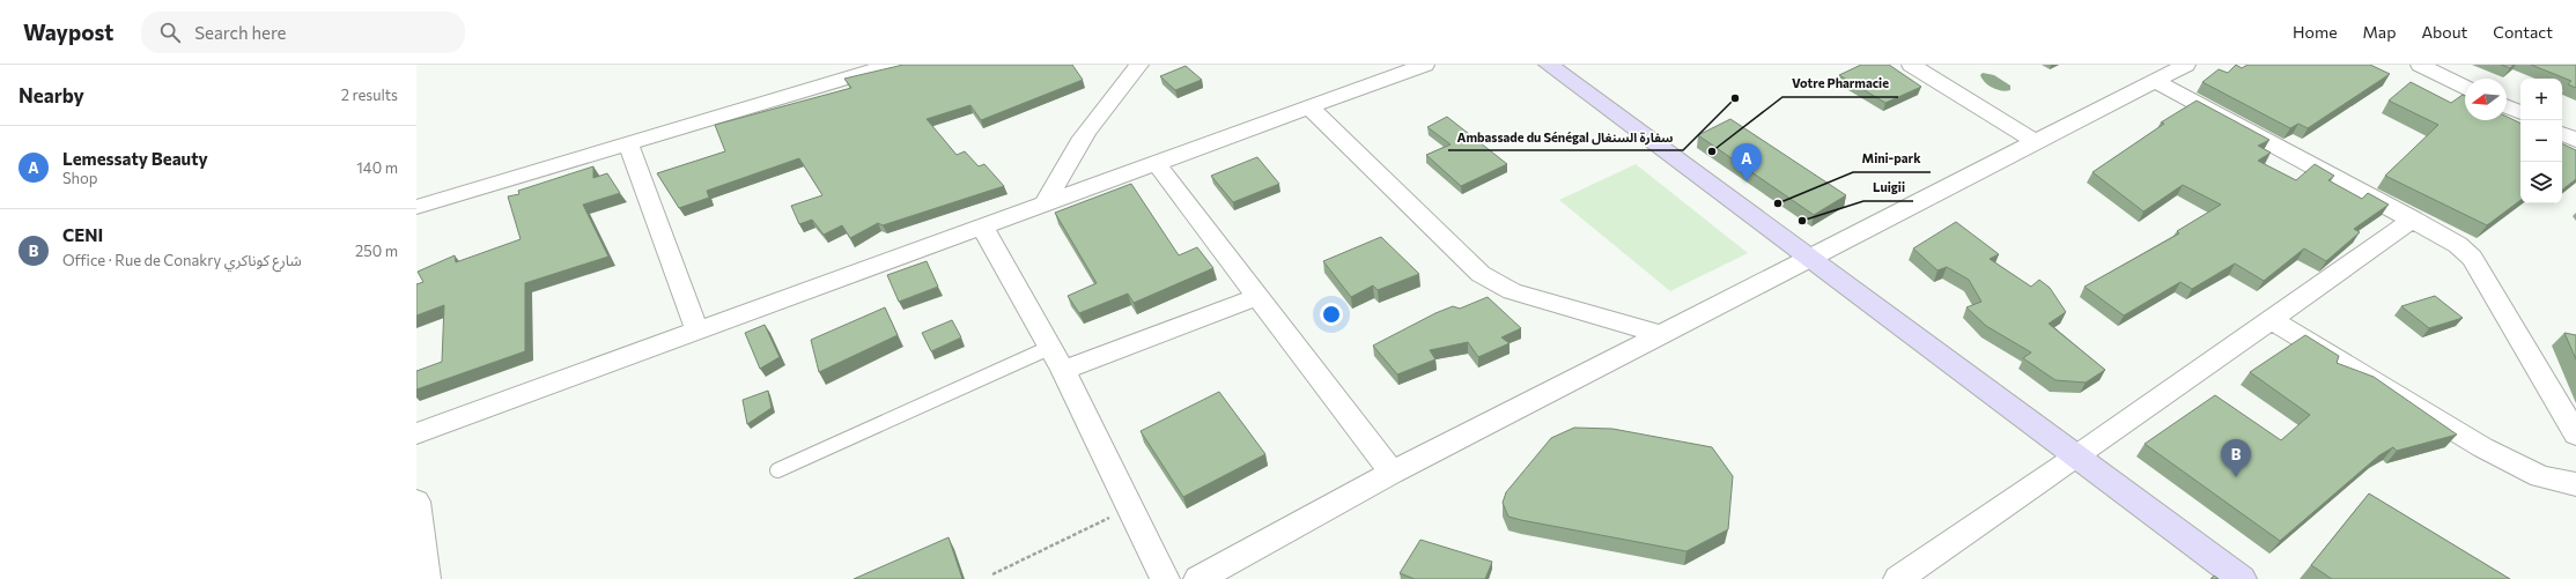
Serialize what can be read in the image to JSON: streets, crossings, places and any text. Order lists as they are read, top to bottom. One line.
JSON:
{"places":["Ambassade du Sénégal سفارة السنغال","Votre Pharmacie","Mini-park","Luigii"],"north":"left","page":{"header":"Waypost","search":"Search here","nav":["Home","Map","About","Contact"],"heading":["Nearby","2 results"],"map_buttons":["+","−"],"list":[{"mark":"A","name":"Lemessaty Beauty","note":"Shop","value":"140 m"},{"mark":"B","name":"CENI","note":"Office · Rue de Conakry شارع كوناكري","value":"250 m"}],"pins":["A","B"]}}
